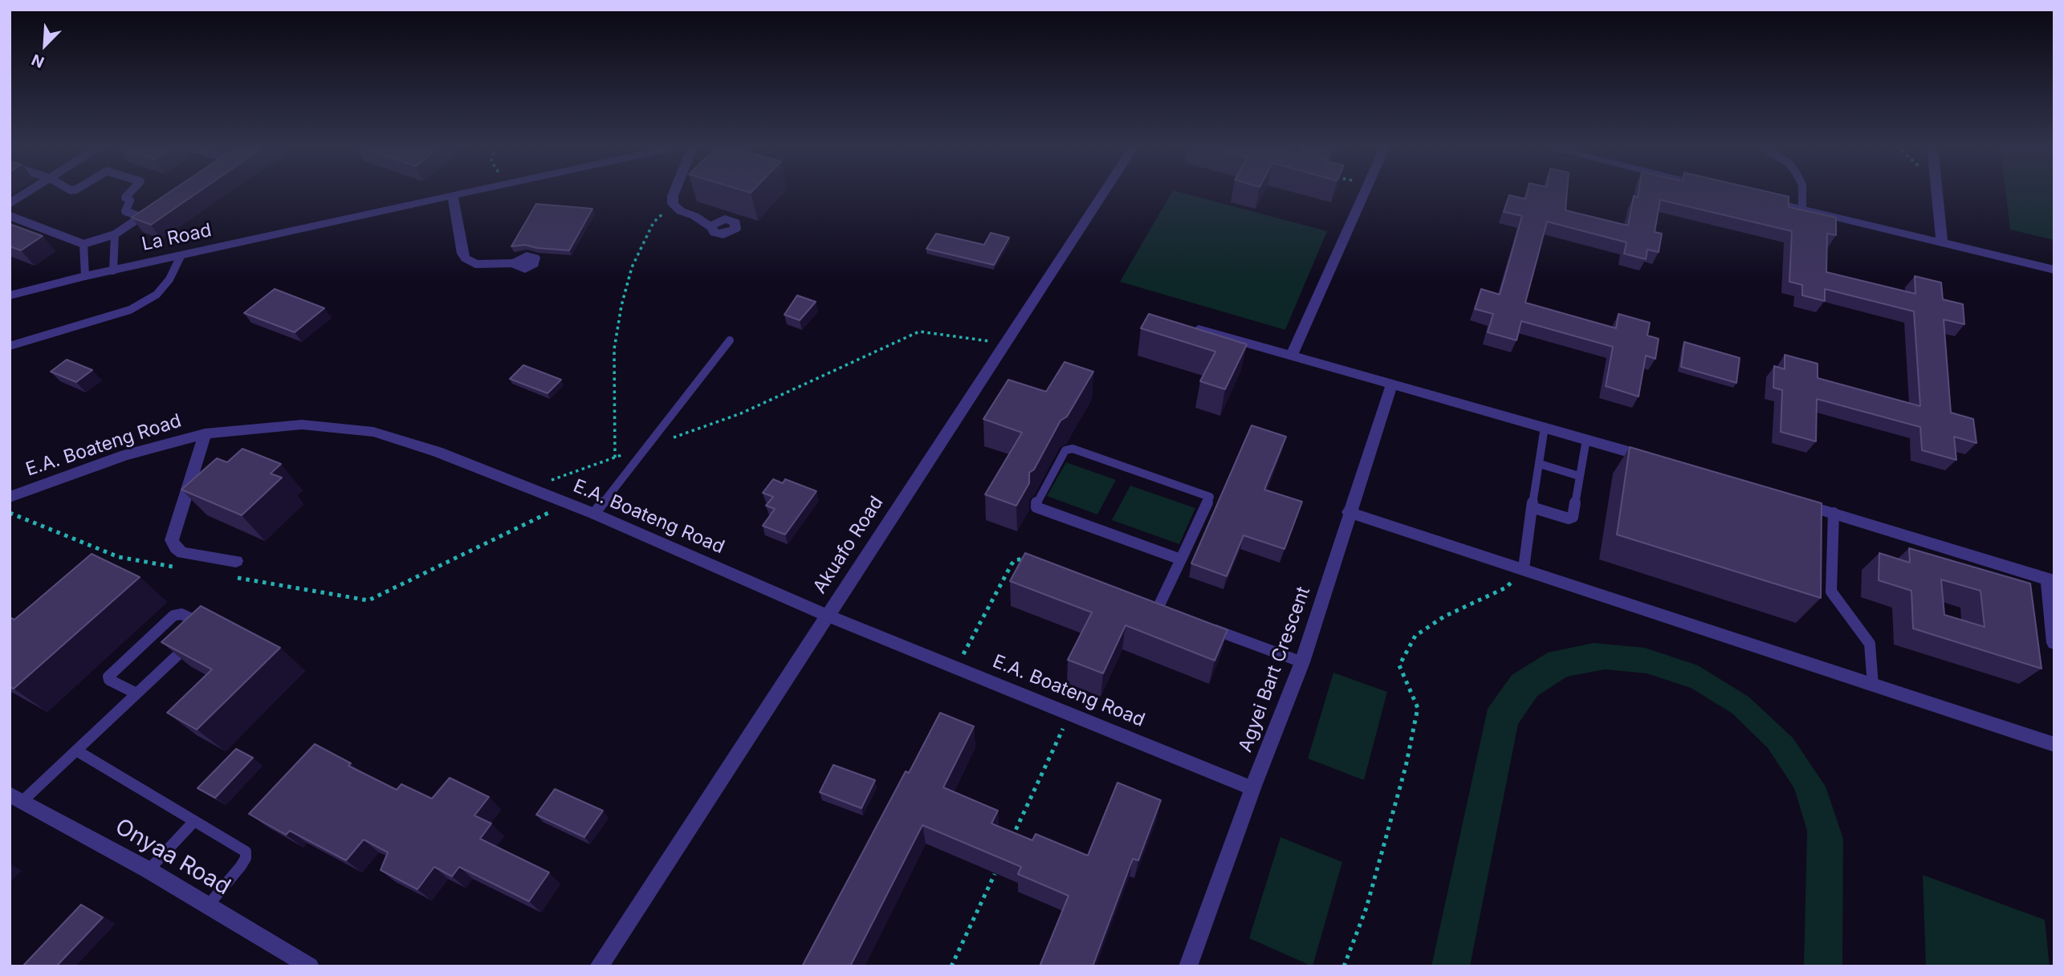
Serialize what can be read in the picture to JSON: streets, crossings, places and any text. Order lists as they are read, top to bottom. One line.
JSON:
{"streets":{"street":["La Road","E.A. Boateng Road","Akuafo Road","Agyei Bart Crescent","Onyaa Road"]},"crossings":[["E.A. Boateng Road","Akuafo Road"],["E.A. Boateng Road","Agyei Bart Crescent"]],"north":"bottom left"}
